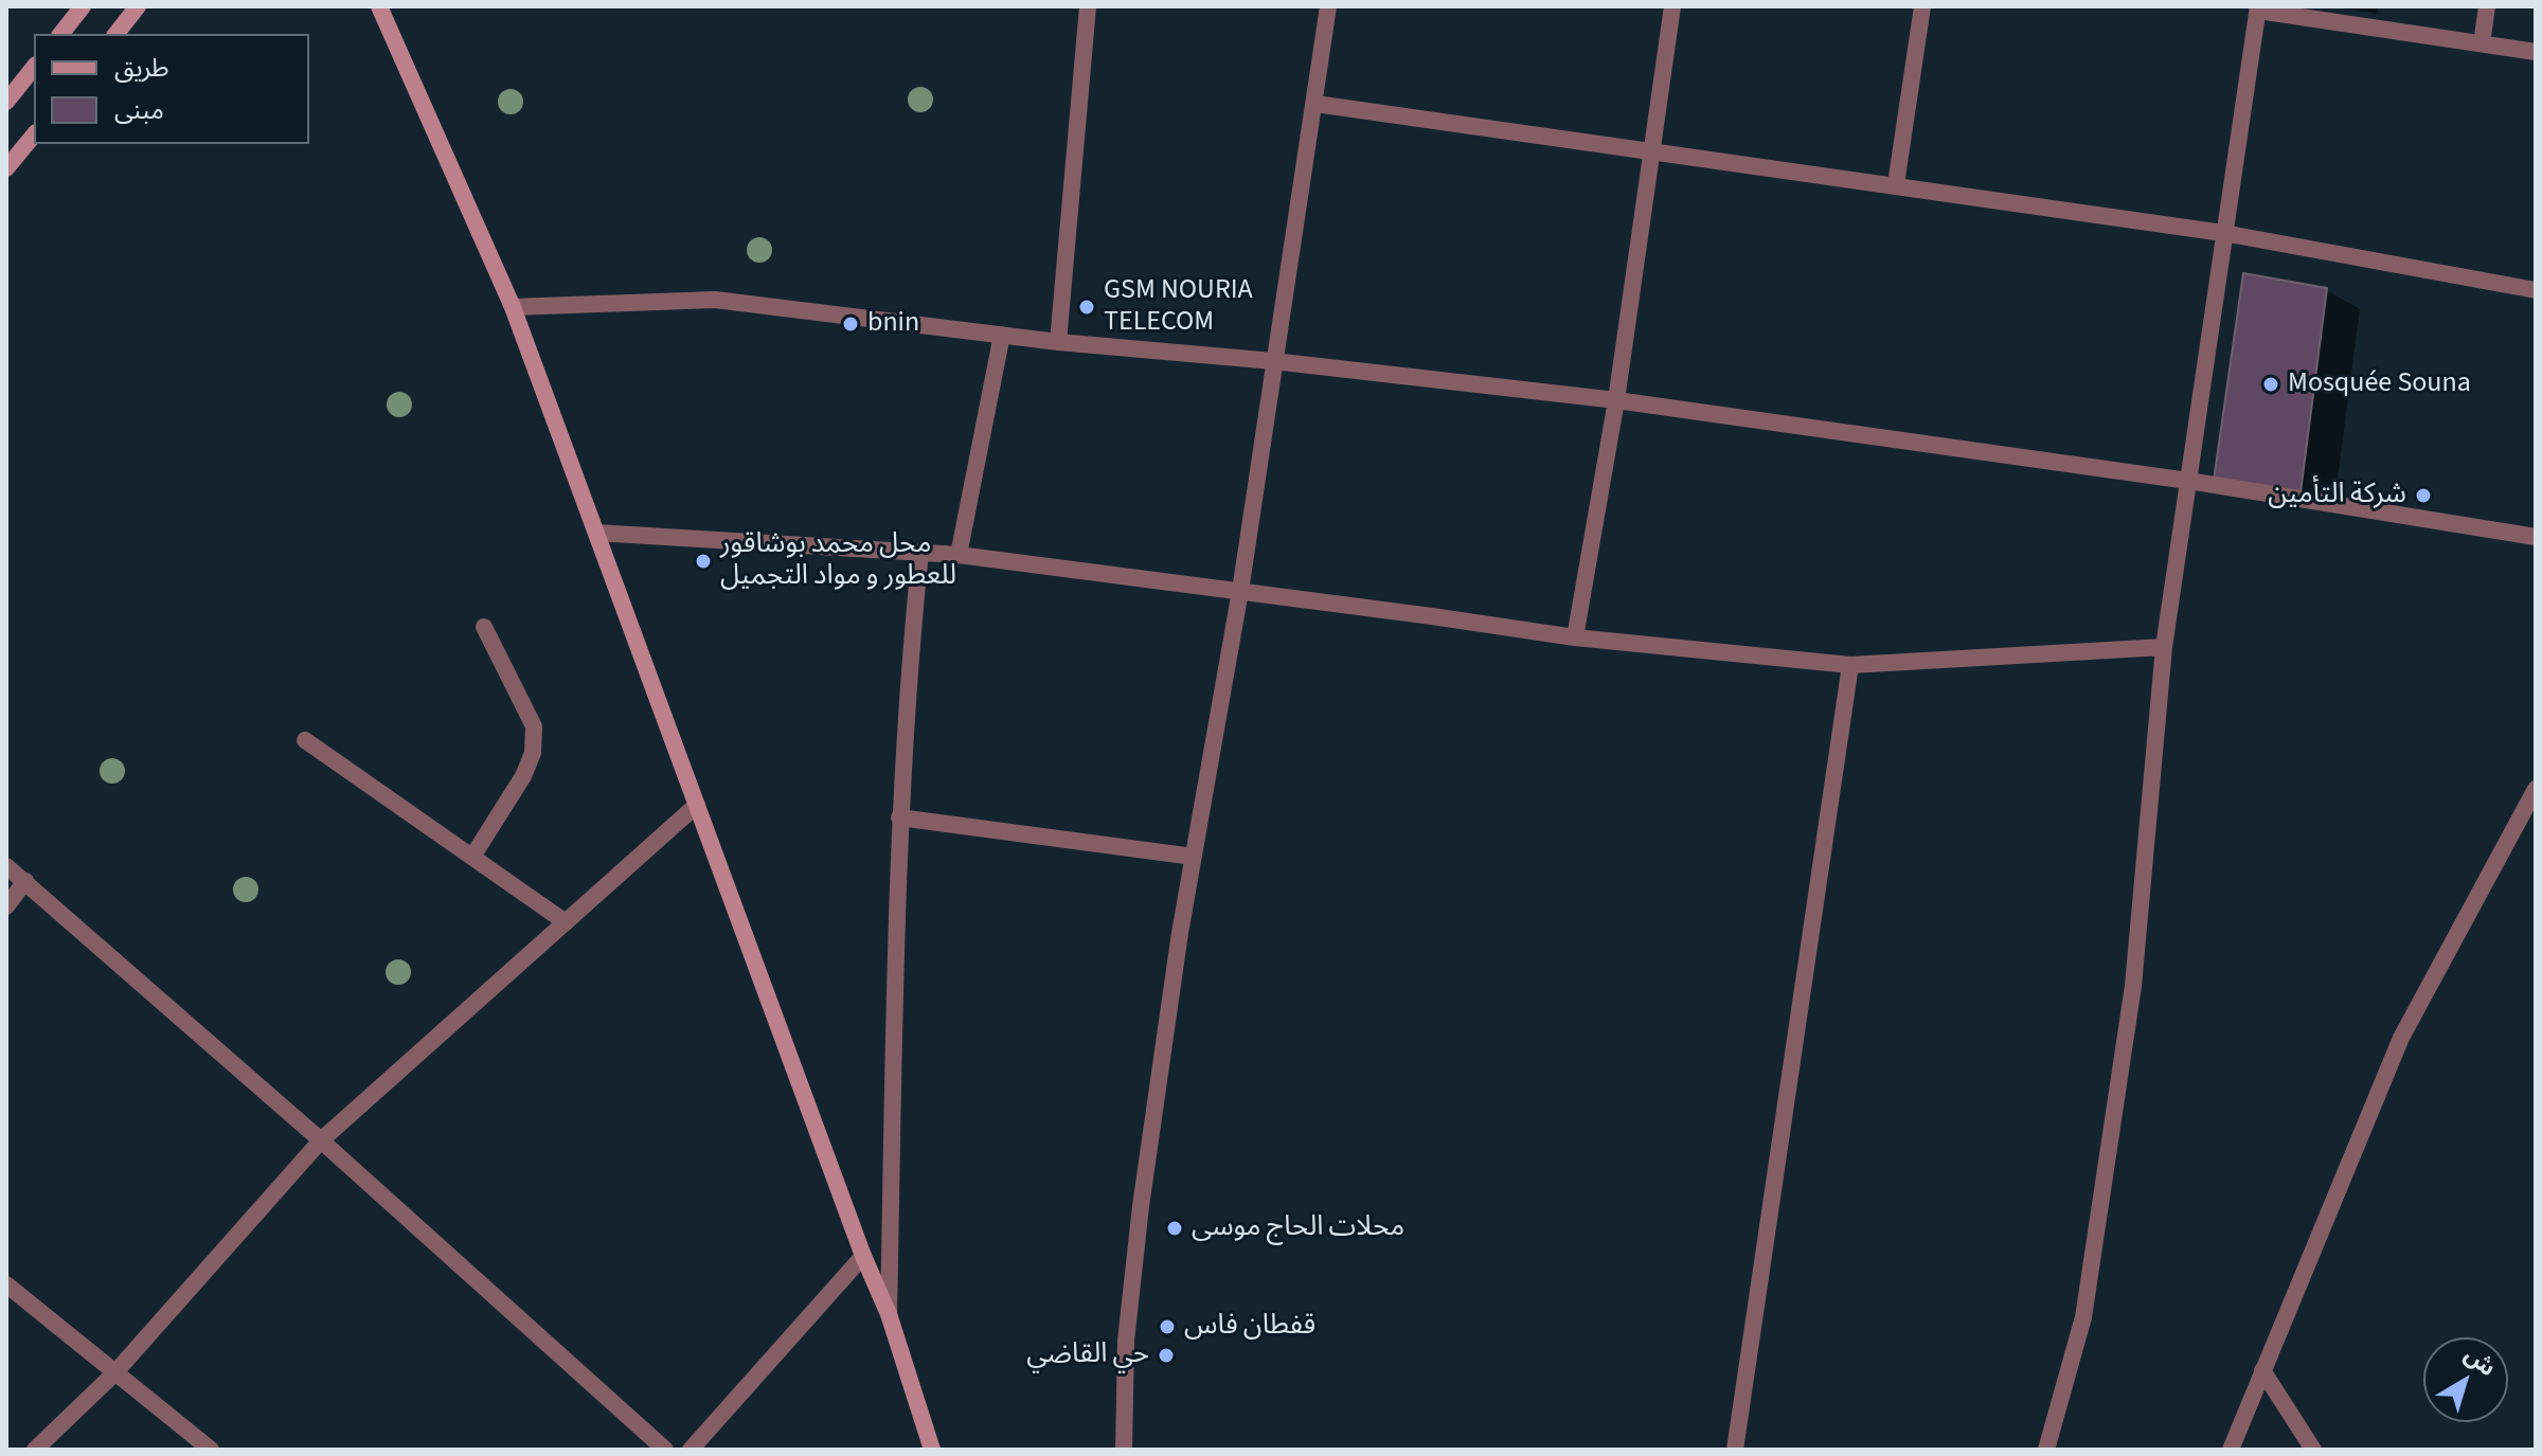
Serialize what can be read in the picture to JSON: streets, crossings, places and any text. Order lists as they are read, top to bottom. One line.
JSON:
{"places":["GSM NOURIA TELECOM","bnin","Mosquée Souna","شركة التأمين","محل محمد بوشاقور للعطور و مواد التجميل","محلات الحاج موسى","قفطان فاس","حي القاضي"],"legend":["طريق","مبنى"],"north":"top right"}
